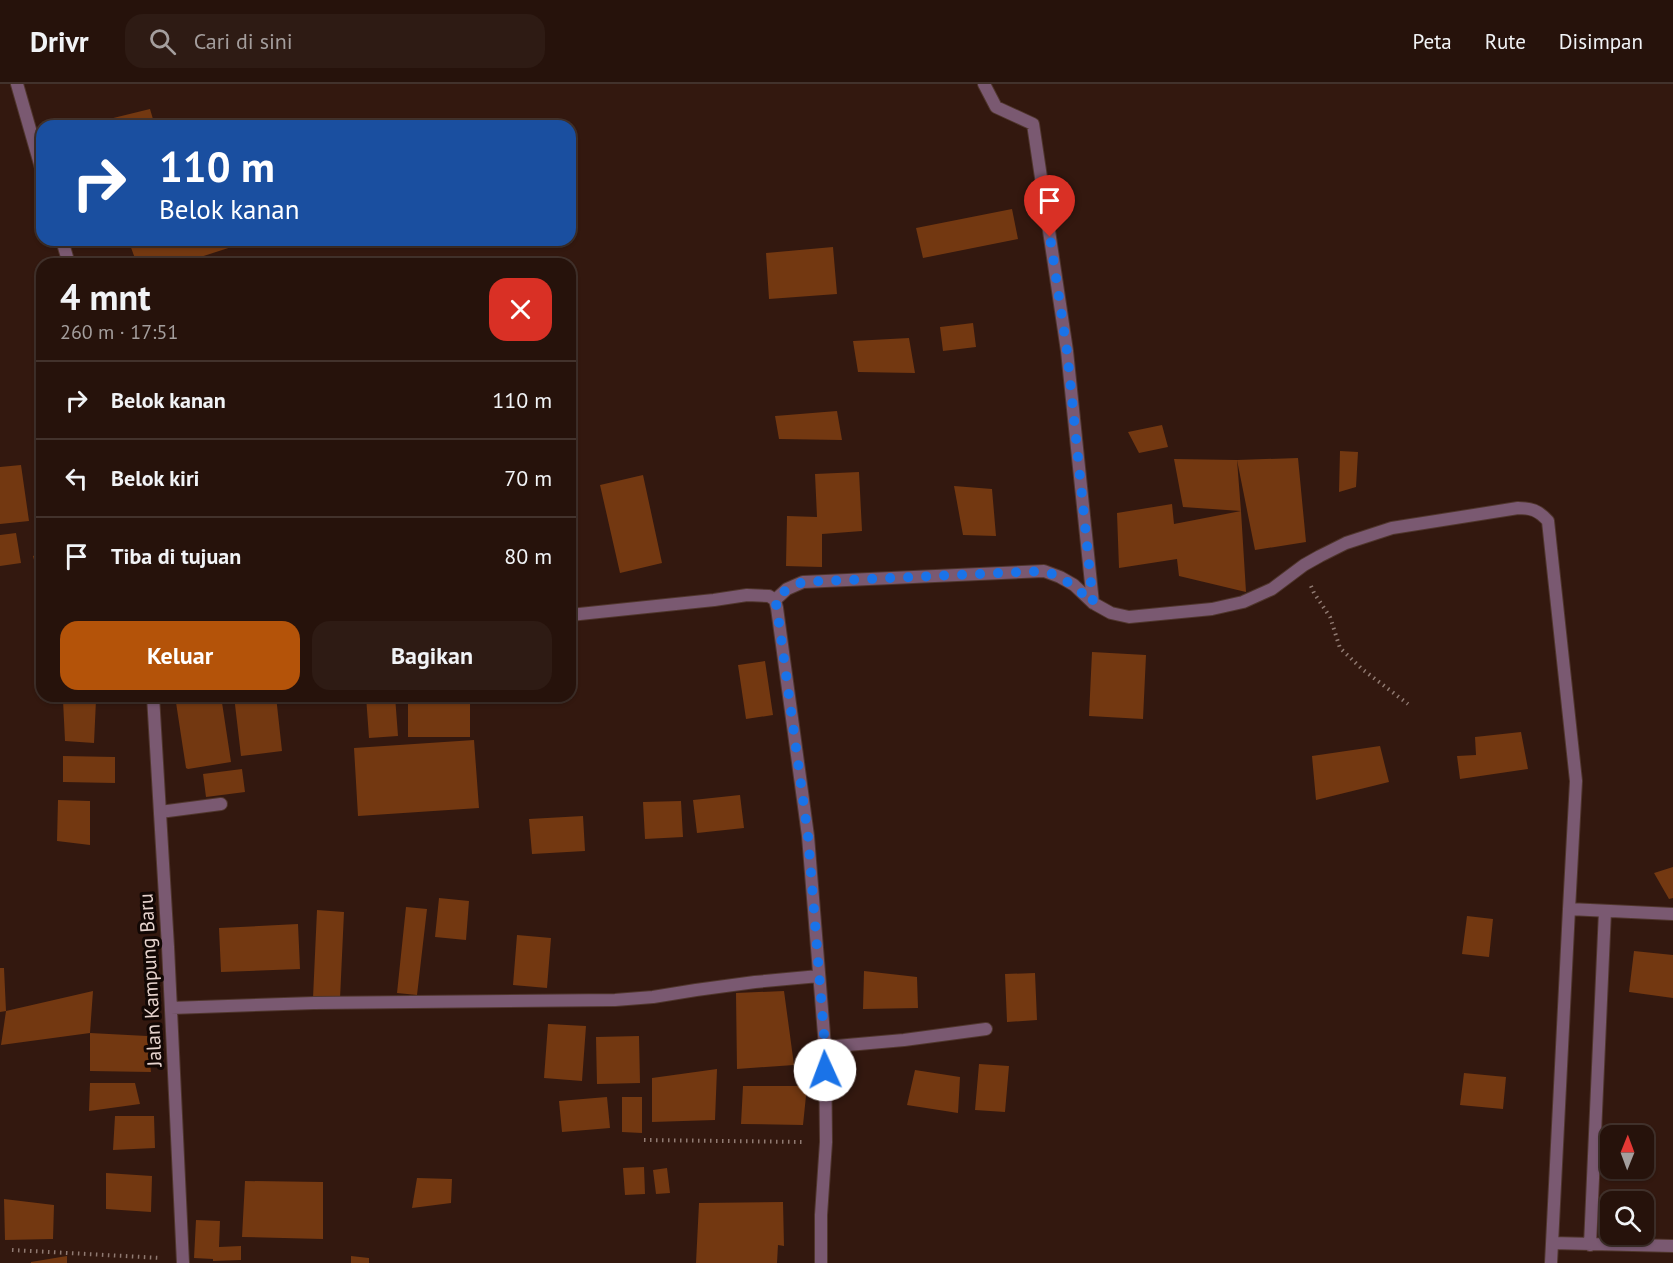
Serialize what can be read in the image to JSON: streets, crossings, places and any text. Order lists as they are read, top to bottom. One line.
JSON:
{"streets":{"street":["Jalan Kampung Baru"]},"north":"top","page":{"header":"Drivr","search":"Cari di sini","nav":["Peta","Rute","Disimpan"],"turn":["110 m","Belok kanan"],"heading":["4 mnt","260 m · 17:51"],"list":[{"name":"Belok kanan","value":"110 m"},{"name":"Belok kiri","value":"70 m"},{"name":"Tiba di tujuan","value":"80 m"}],"buttons":["Keluar","Bagikan"]}}
